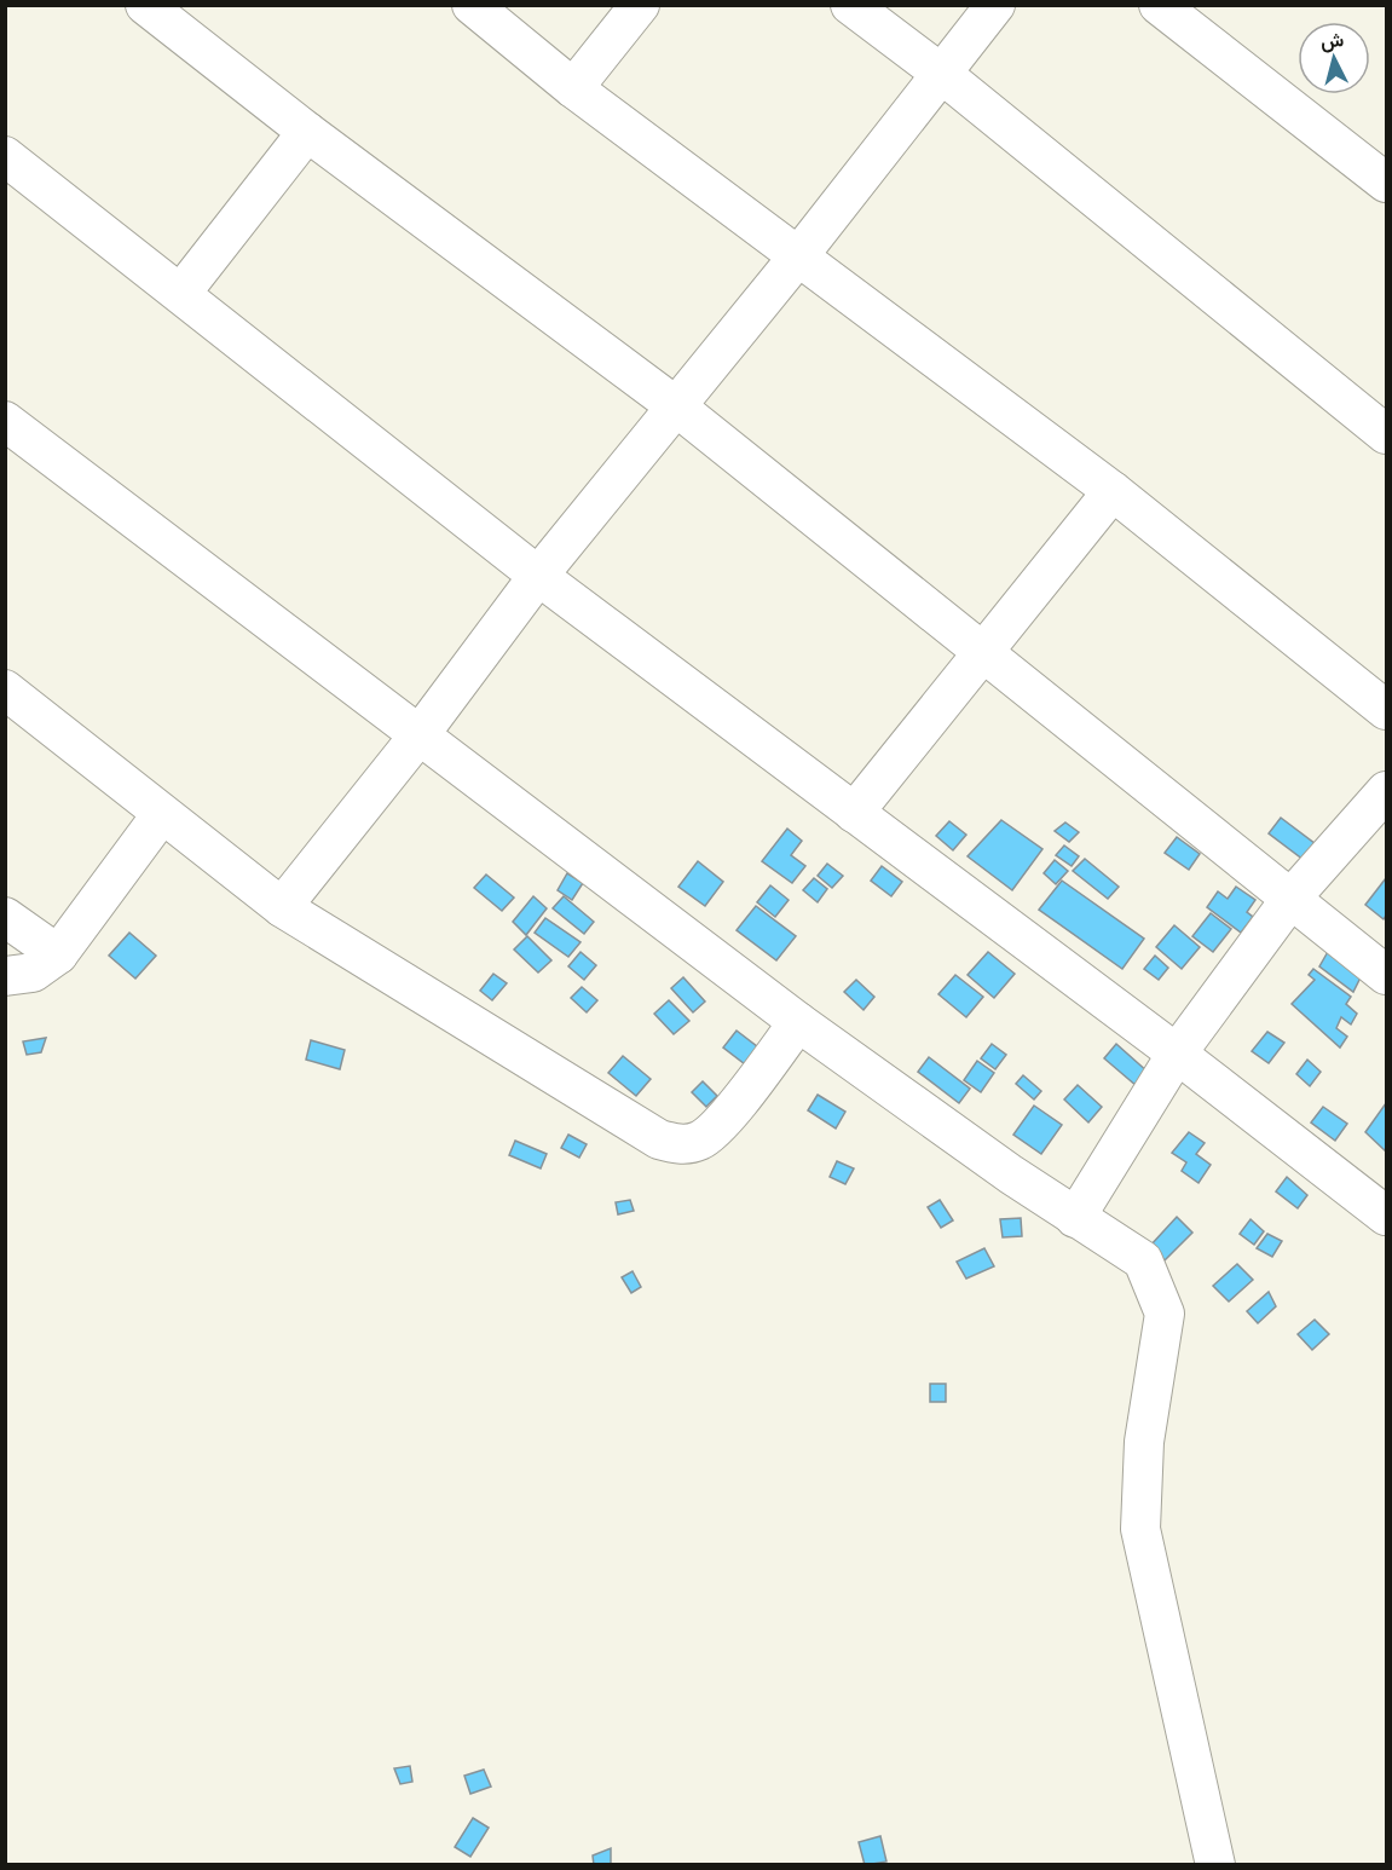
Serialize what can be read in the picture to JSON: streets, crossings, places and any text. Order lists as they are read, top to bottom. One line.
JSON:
{"north":"top"}
